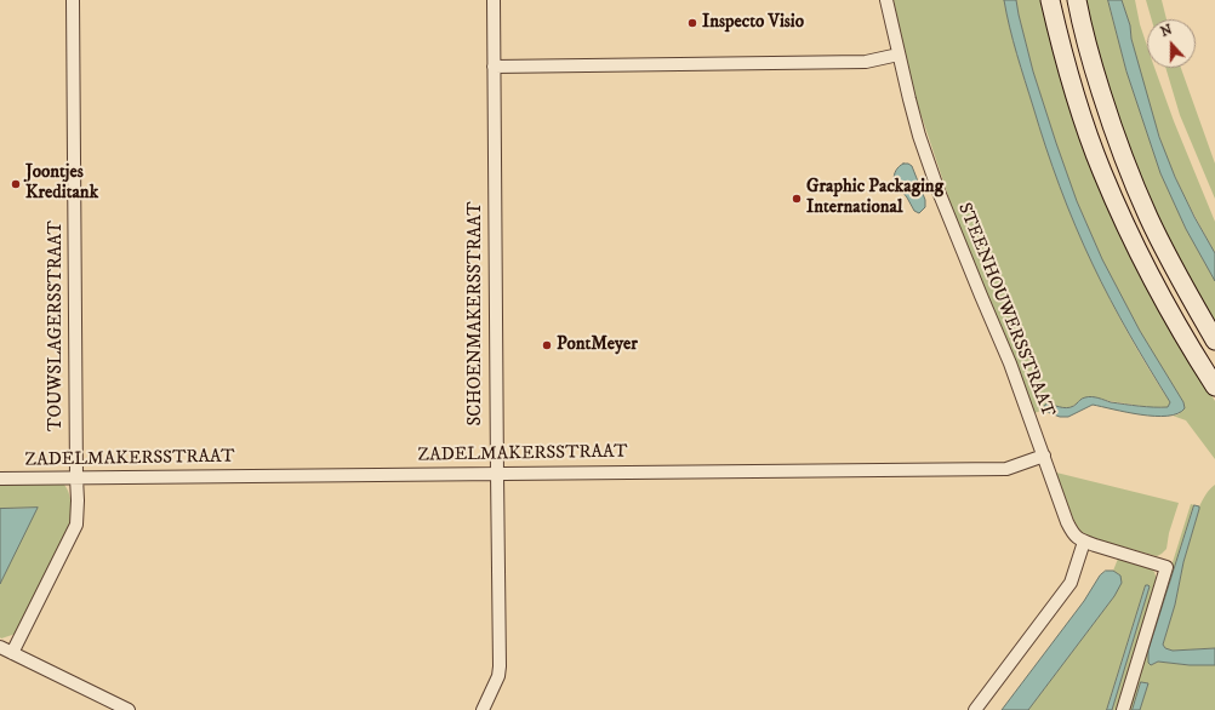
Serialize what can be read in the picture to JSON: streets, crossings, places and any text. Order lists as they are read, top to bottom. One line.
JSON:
{"streets":{"street":["STEENHOUWERSSTRAAT","SCHOENMAKERSSTRAAT","TOUWSLAGERSSTRAAT","ZADELMAKERSSTRAAT"]},"crossings":[["STEENHOUWERSSTRAAT","ZADELMAKERSSTRAAT"],["SCHOENMAKERSSTRAAT","ZADELMAKERSSTRAAT"],["TOUWSLAGERSSTRAAT","ZADELMAKERSSTRAAT"]],"places":["Inspecto Visio","Joontjes Kreditank","Graphic Packaging International","PontMeyer"],"north":"top"}
